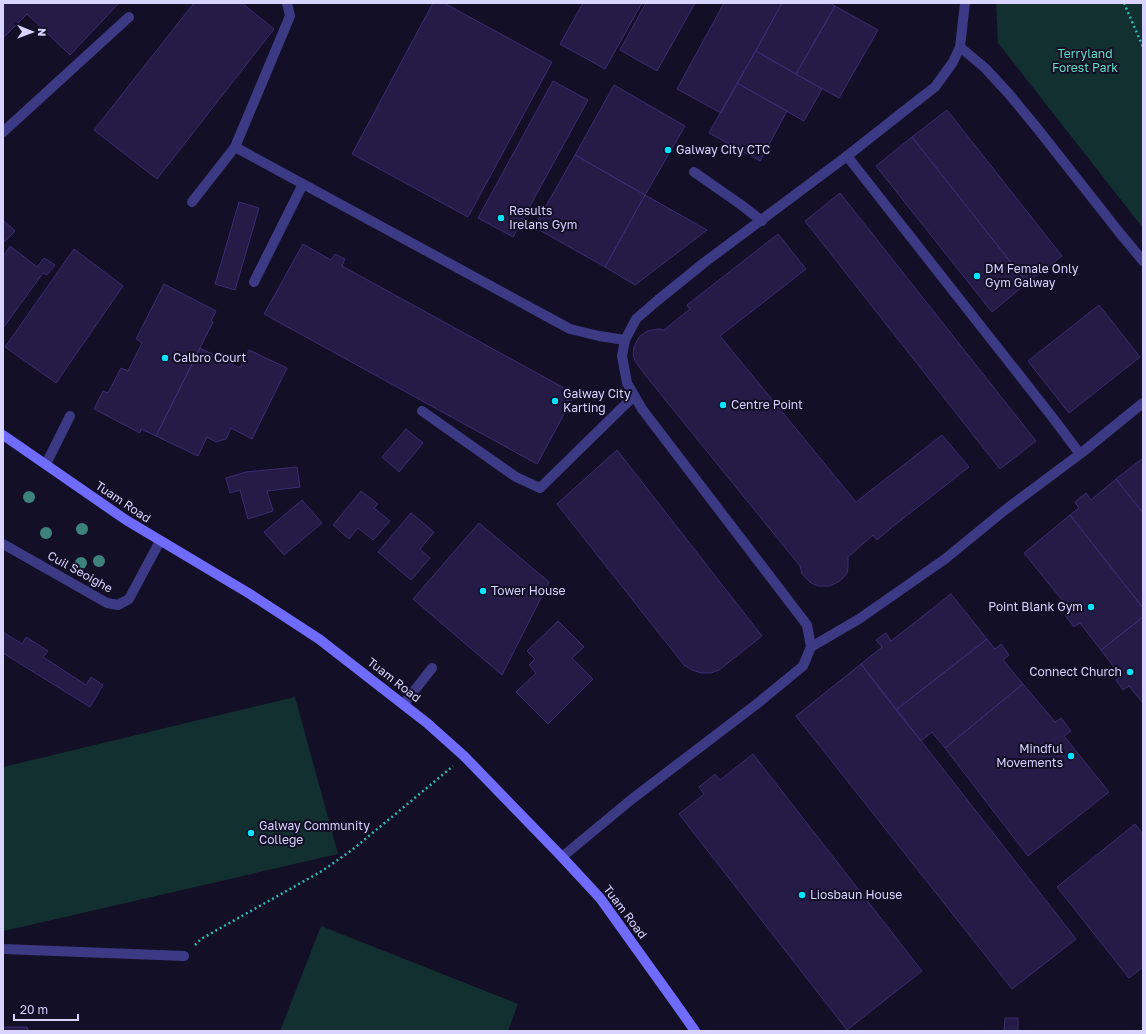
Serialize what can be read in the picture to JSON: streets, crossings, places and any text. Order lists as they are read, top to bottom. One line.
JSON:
{"streets":{"main road":["Tuam Road"],"street":["Cuil Seoighe"]},"crossings":[["Tuam Road","Cuil Seoighe"]],"parks":["Terryland Forest Park"],"places":["Galway City CTC","Results Irelans Gym","DM Female Only Gym Galway","Calbro Court","Galway City Karting","Centre Point","Tower House","Point Blank Gym","Connect Church","Mindful Movements","Galway Community College","Liosbaun House"],"scale_bar":"20 m","north":"right"}
